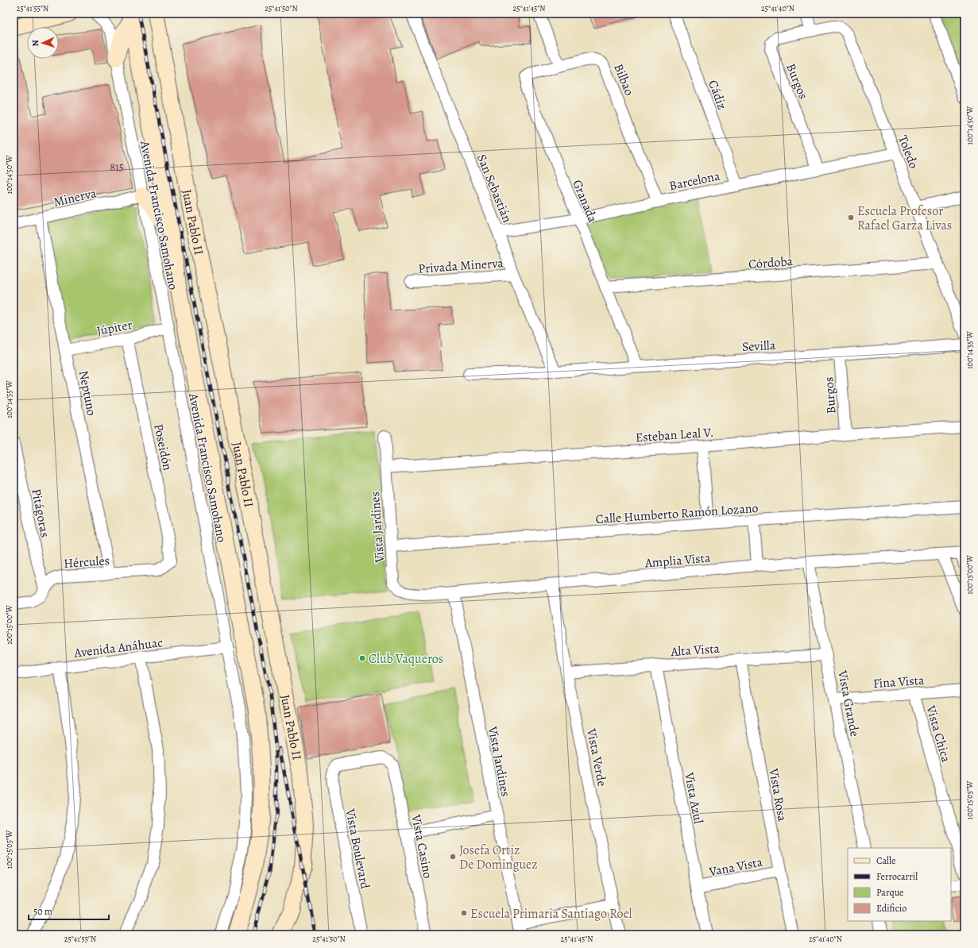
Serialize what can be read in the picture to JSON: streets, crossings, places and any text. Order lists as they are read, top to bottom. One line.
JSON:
{"streets":{"main road":["Juan Pablo II"],"street":["Bilbao","Burgos","Cádiz","Toledo","Barcelona","San Sebastián","Minerva","Granada","Avenida Francisco Samohano","Córdoba","Privada Minerva","Júpiter","Sevilla","Neptuno","Esteban Leal V.","Poseidón","Pitágoras","Calle Humberto Ramón Lozano","Vista Jardines","Amplia Vista","Hércules","Avenida Anáhuac","Alta Vista","Fina Vista","Vista Grande","Vista Chica","Vista Verde","Vista Rosa","Vista Azul","Vista Casino","Vista Boulevard","Vana Vista"]},"crossings":[["Bilbao","Barcelona"],["Bilbao","Granada"],["Burgos","Toledo"],["Burgos","Barcelona"],["Burgos","Sevilla"],["Burgos","Esteban Leal V."],["Cádiz","Barcelona"],["Toledo","Barcelona"],["Toledo","Córdoba"],["Barcelona","San Sebastián"],["Barcelona","Granada"],["San Sebastián","Privada Minerva"],["San Sebastián","Sevilla"],["Minerva","Avenida Francisco Samohano"],["Minerva","Neptuno"],["Granada","Córdoba"],["Granada","Sevilla"],["Avenida Francisco Samohano","Júpiter"],["Avenida Francisco Samohano","Avenida Anáhuac"],["Júpiter","Neptuno"],["Júpiter","Poseidón"],["Neptuno","Hércules"],["Esteban Leal V.","Vista Jardines"],["Poseidón","Hércules"],["Pitágoras","Hércules"],["Calle Humberto Ramón Lozano","Vista Jardines"],["Vista Jardines","Amplia Vista"],["Amplia Vista","Vista Grande"],["Amplia Vista","Vista Verde"],["Alta Vista","Vista Grande"],["Alta Vista","Vista Verde"],["Alta Vista","Vista Rosa"],["Alta Vista","Vista Azul"],["Fina Vista","Vista Grande"],["Fina Vista","Vista Chica"],["Vista Rosa","Vana Vista"],["Vista Azul","Vana Vista"],["Vista Casino","Vista Boulevard"]],"places":["Escuela Profesor Rafael Garza Livas","Club Vaqueros","Josefa Ortiz De Dominguez","Escuela Primaria Santiago Roel"],"house_numbers":["815"],"legend":["Calle","Ferrocarril","Parque","Edificio"],"scale_bar":"50 m","north":"left","coordinates":["25°41'55\"N","25°41'50\"N","25°41'45\"N","25°41'40\"N","100°14'50\"W","100°14'55\"W","100°15'00\"W","100°15'05\"W"]}
